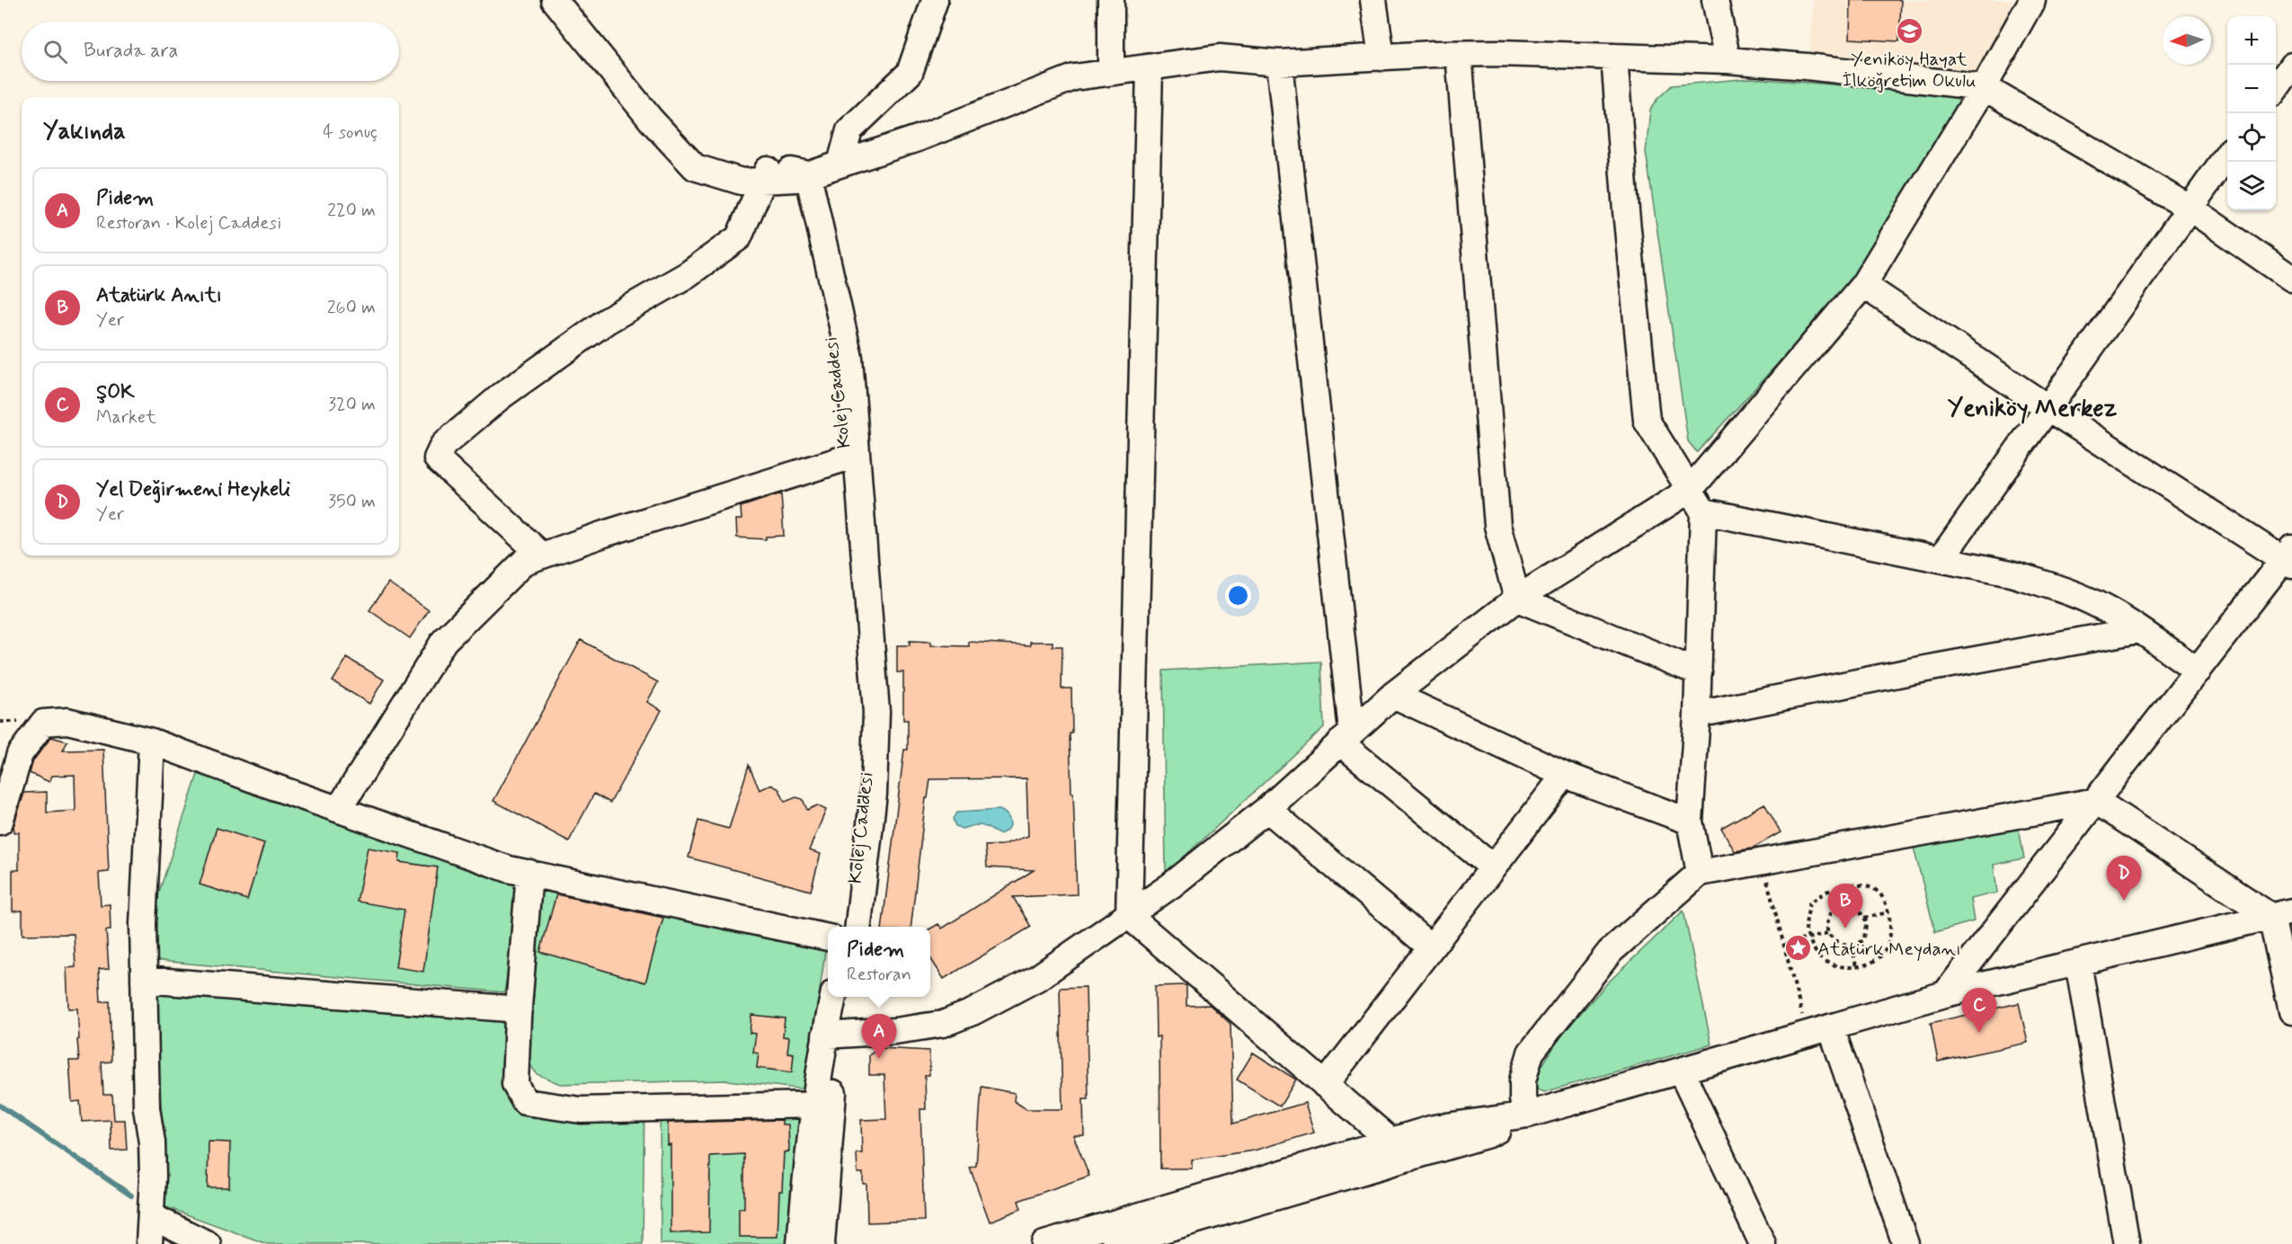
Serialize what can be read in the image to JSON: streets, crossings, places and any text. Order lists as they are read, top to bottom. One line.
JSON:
{"streets":{"street":["Kolej Caddesi"]},"districts":["Yeniköy Merkez"],"places":{"school or university":["Yeniköy Hayat İlköğretim Okulu"],"place":["Atatürk Meydanı"]},"north":"left","page":{"map_buttons":["+","−"],"search":"Burada ara","heading":["Yakında","4 sonuç"],"list":[{"mark":"A","name":"Pidem","note":"Restoran · Kolej Caddesi","value":"220 m"},{"mark":"B","name":"Atatürk Anıtı","note":"Yer","value":"260 m"},{"mark":"C","name":"ŞOK","note":"Market","value":"320 m"},{"mark":"D","name":"Yel Değirmeni Heykeli","note":"Yer","value":"350 m"}],"pins":["D","B","C","A"],"popup":["Pidem","Restoran"]}}
